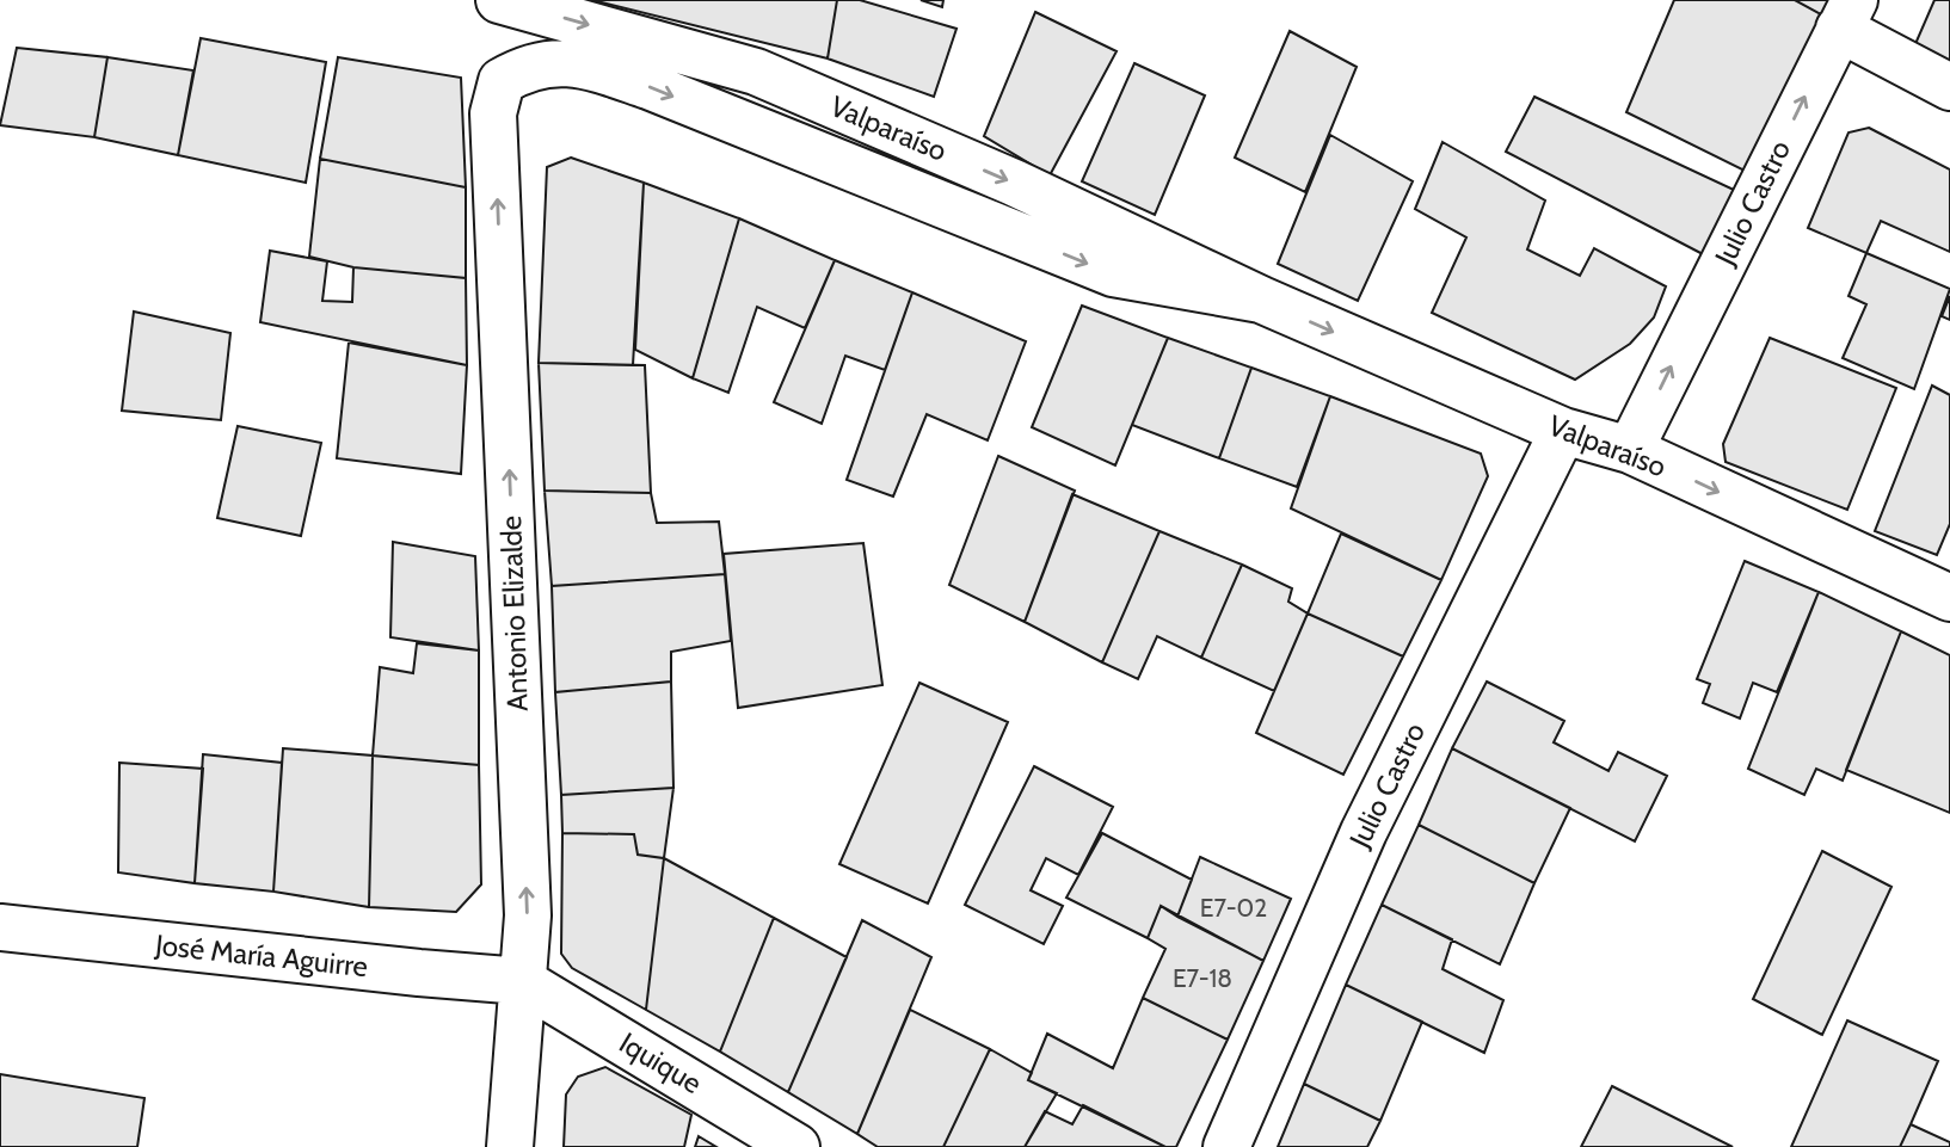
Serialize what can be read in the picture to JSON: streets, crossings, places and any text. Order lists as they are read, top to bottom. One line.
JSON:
{"streets":{"street":["Valparaíso","Julio Castro","Antonio Elizalde","José María Aguirre","Iquique"]},"crossings":[["Valparaíso","Julio Castro"],["Valparaíso","Antonio Elizalde"],["Antonio Elizalde","José María Aguirre"],["Antonio Elizalde","Iquique"],["José María Aguirre","Iquique"]],"one_way":["Valparaíso","Julio Castro","Antonio Elizalde"],"house_numbers":["E7-02","E7-18"]}
